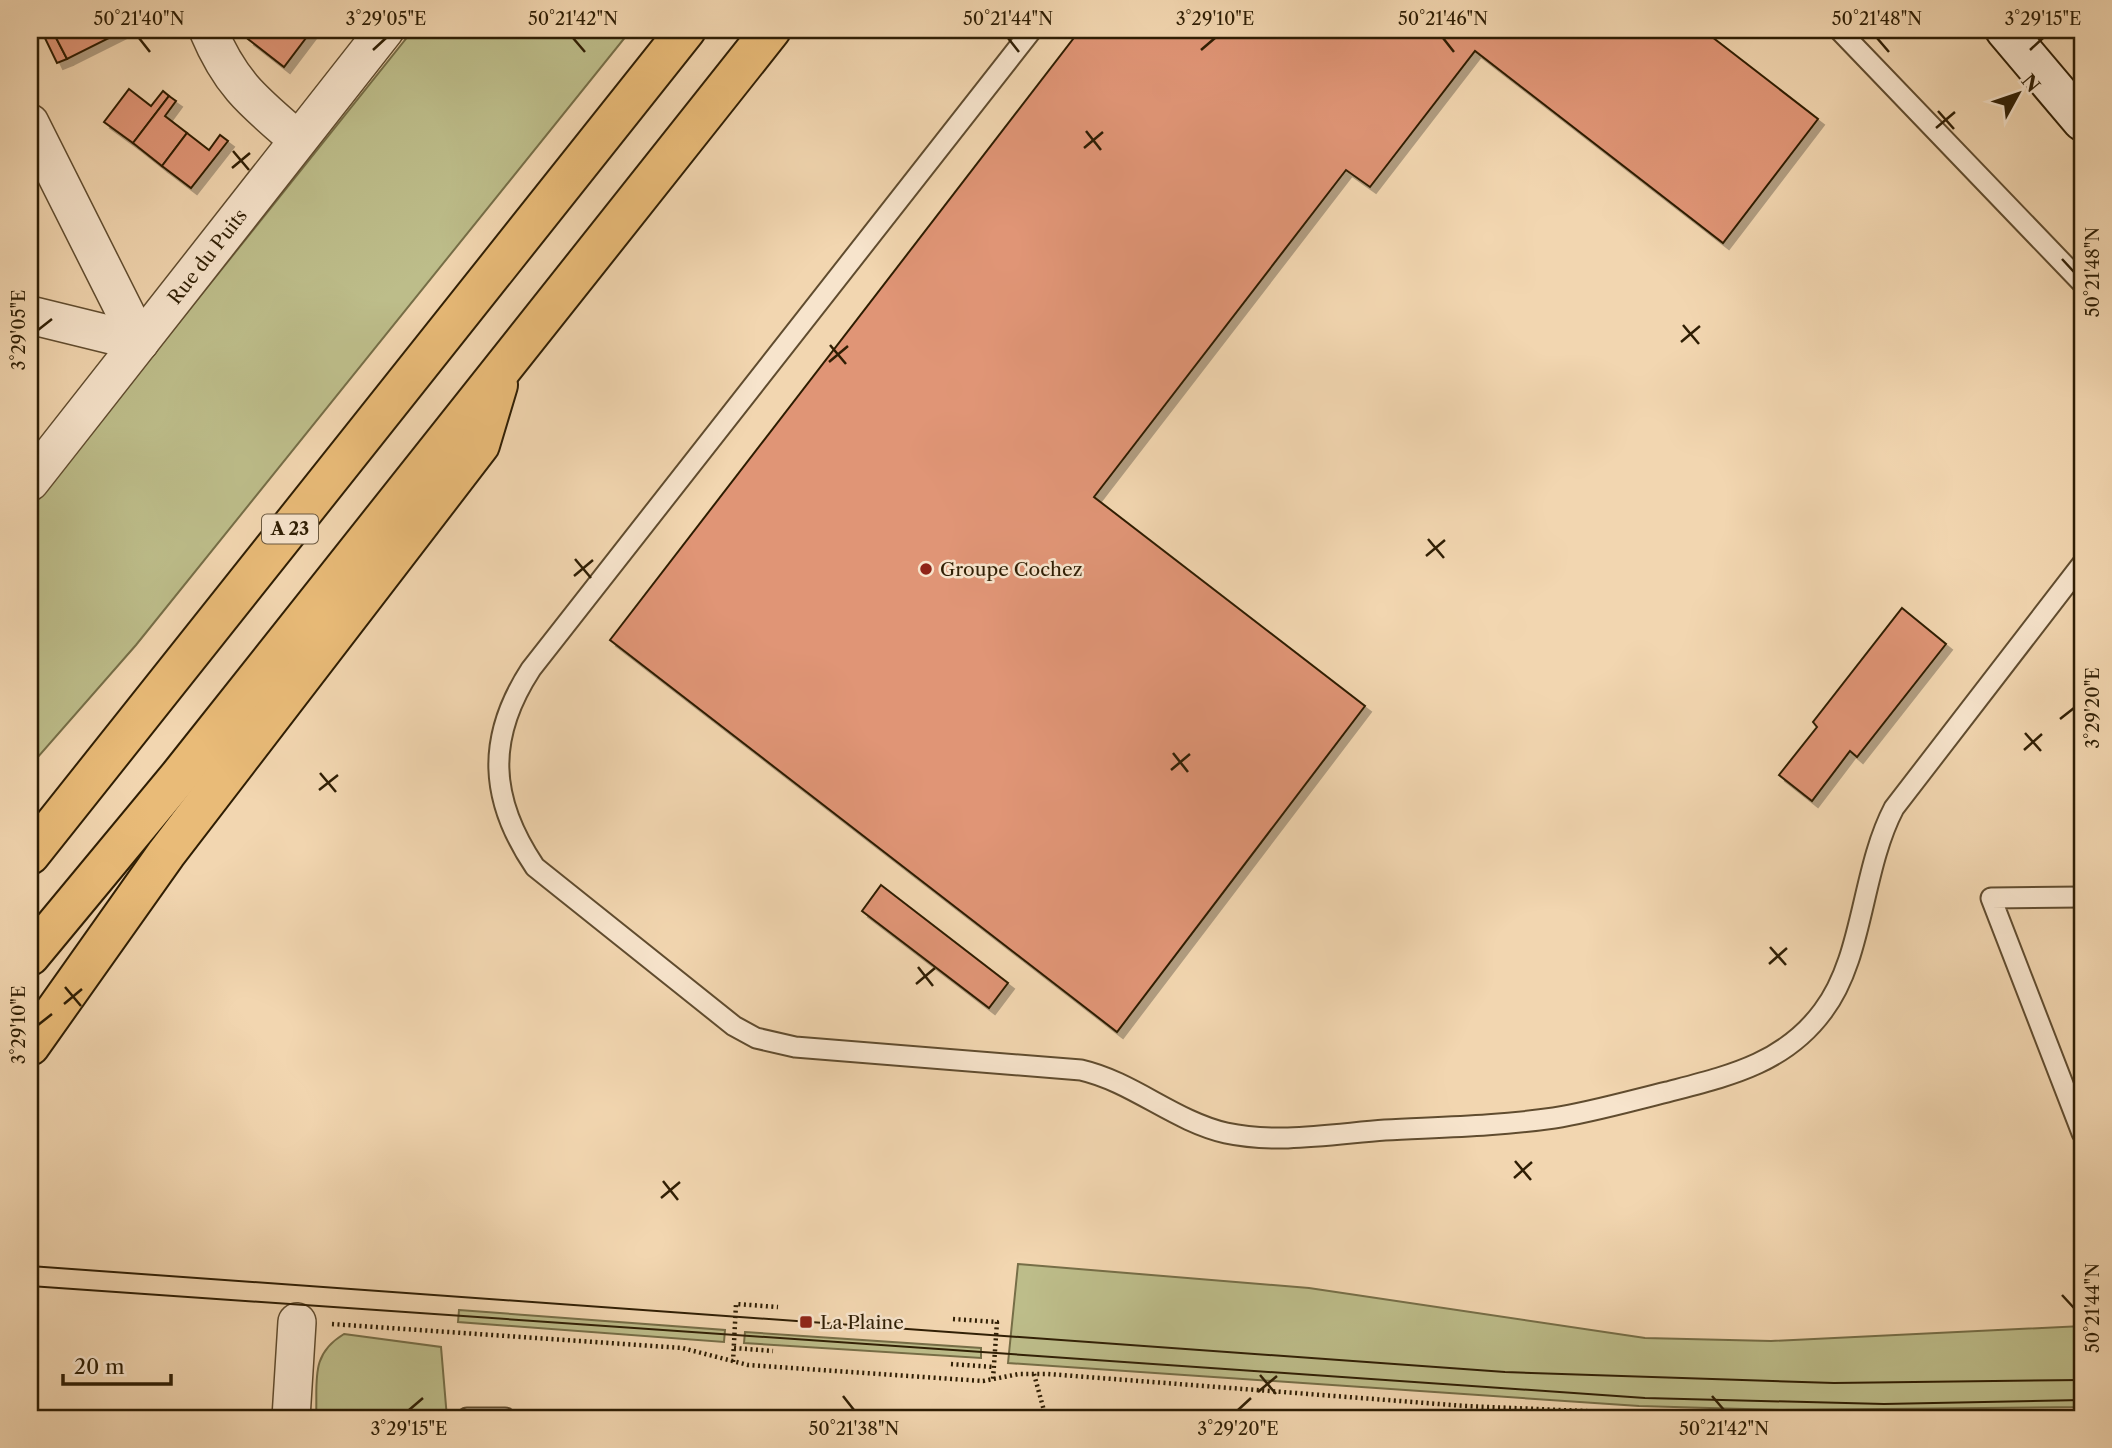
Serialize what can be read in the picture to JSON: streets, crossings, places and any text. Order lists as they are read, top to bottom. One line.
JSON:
{"streets":{"highway":["A 23"],"street":["Rue du Puits"]},"places":{"other":["Groupe Cochez"],"transit":["La Plaine"]},"scale_bar":"20 m","north":"top right","coordinates":["50°21'40\"N","3°29'05\"E","50°21'42\"N","50°21'44\"N","3°29'10\"E","50°21'46\"N","50°21'48\"N","3°29'15\"E","3°29'20\"E","50°21'38\"N"]}
